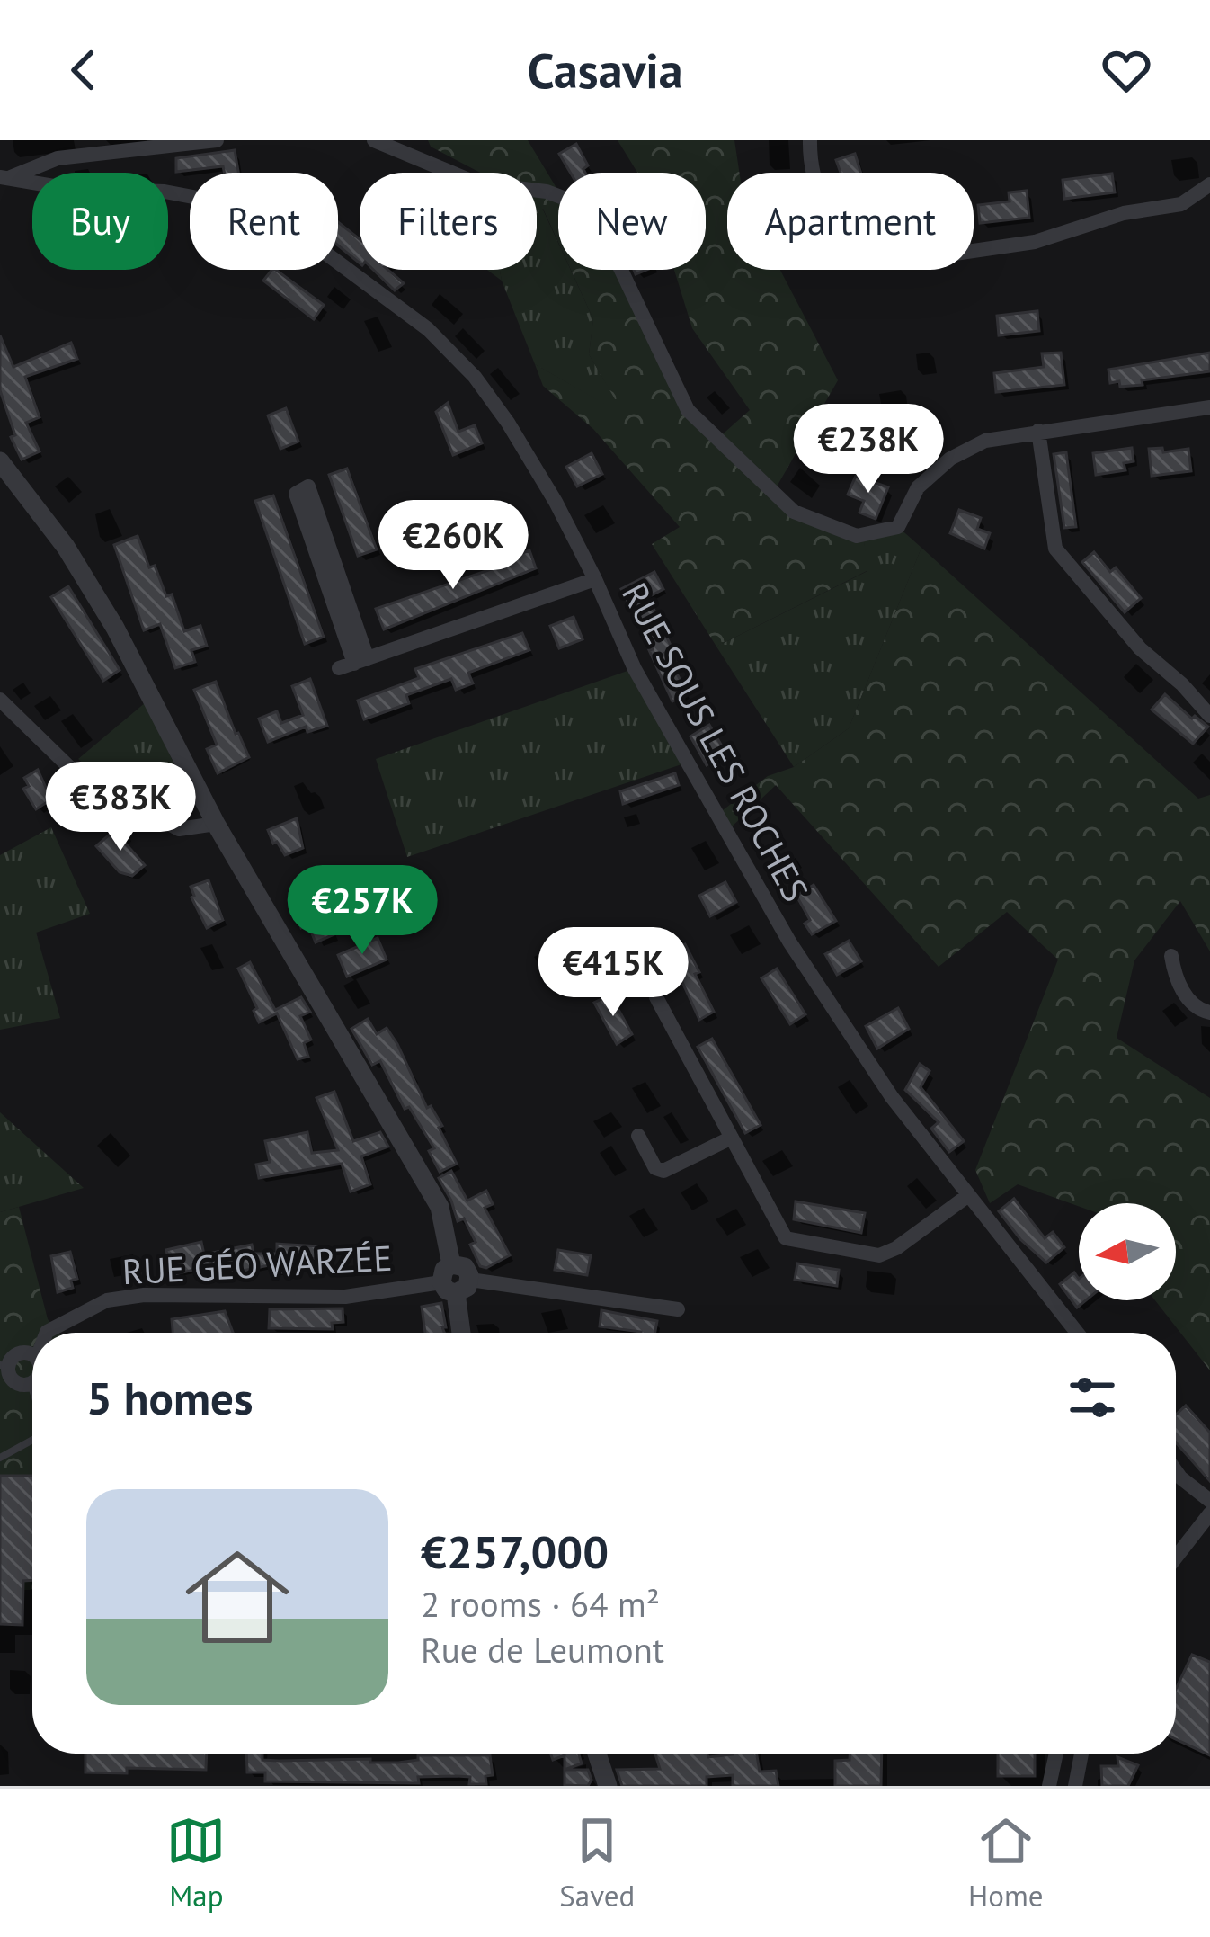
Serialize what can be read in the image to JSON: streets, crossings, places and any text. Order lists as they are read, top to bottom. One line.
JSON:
{"streets":{"street":["RUE SOUS LES ROCHES","RUE GÉO WARZÉE"]},"north":"left","page":{"header":"Casavia","chip":["Buy","Rent","Filters","New","Apartment"],"price":["€238K","€260K","€383K","€257K","€415K"],"heading":"5 homes","list":[{"name":"€257,000","note":"2 rooms · 64 m² · Rue de Leumont"}],"tabs":["Map","Saved","Home"]}}
